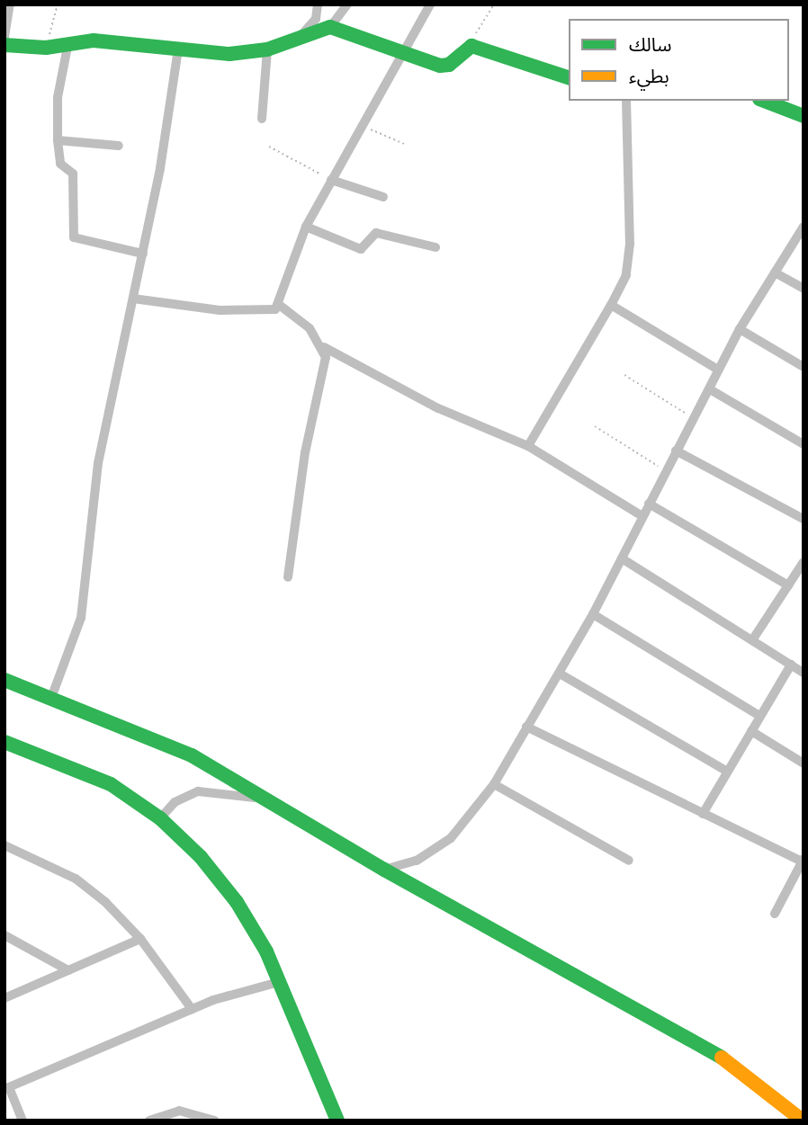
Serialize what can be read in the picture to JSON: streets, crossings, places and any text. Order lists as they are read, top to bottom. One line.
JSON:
{"legend":["سالك","بطيء"]}
